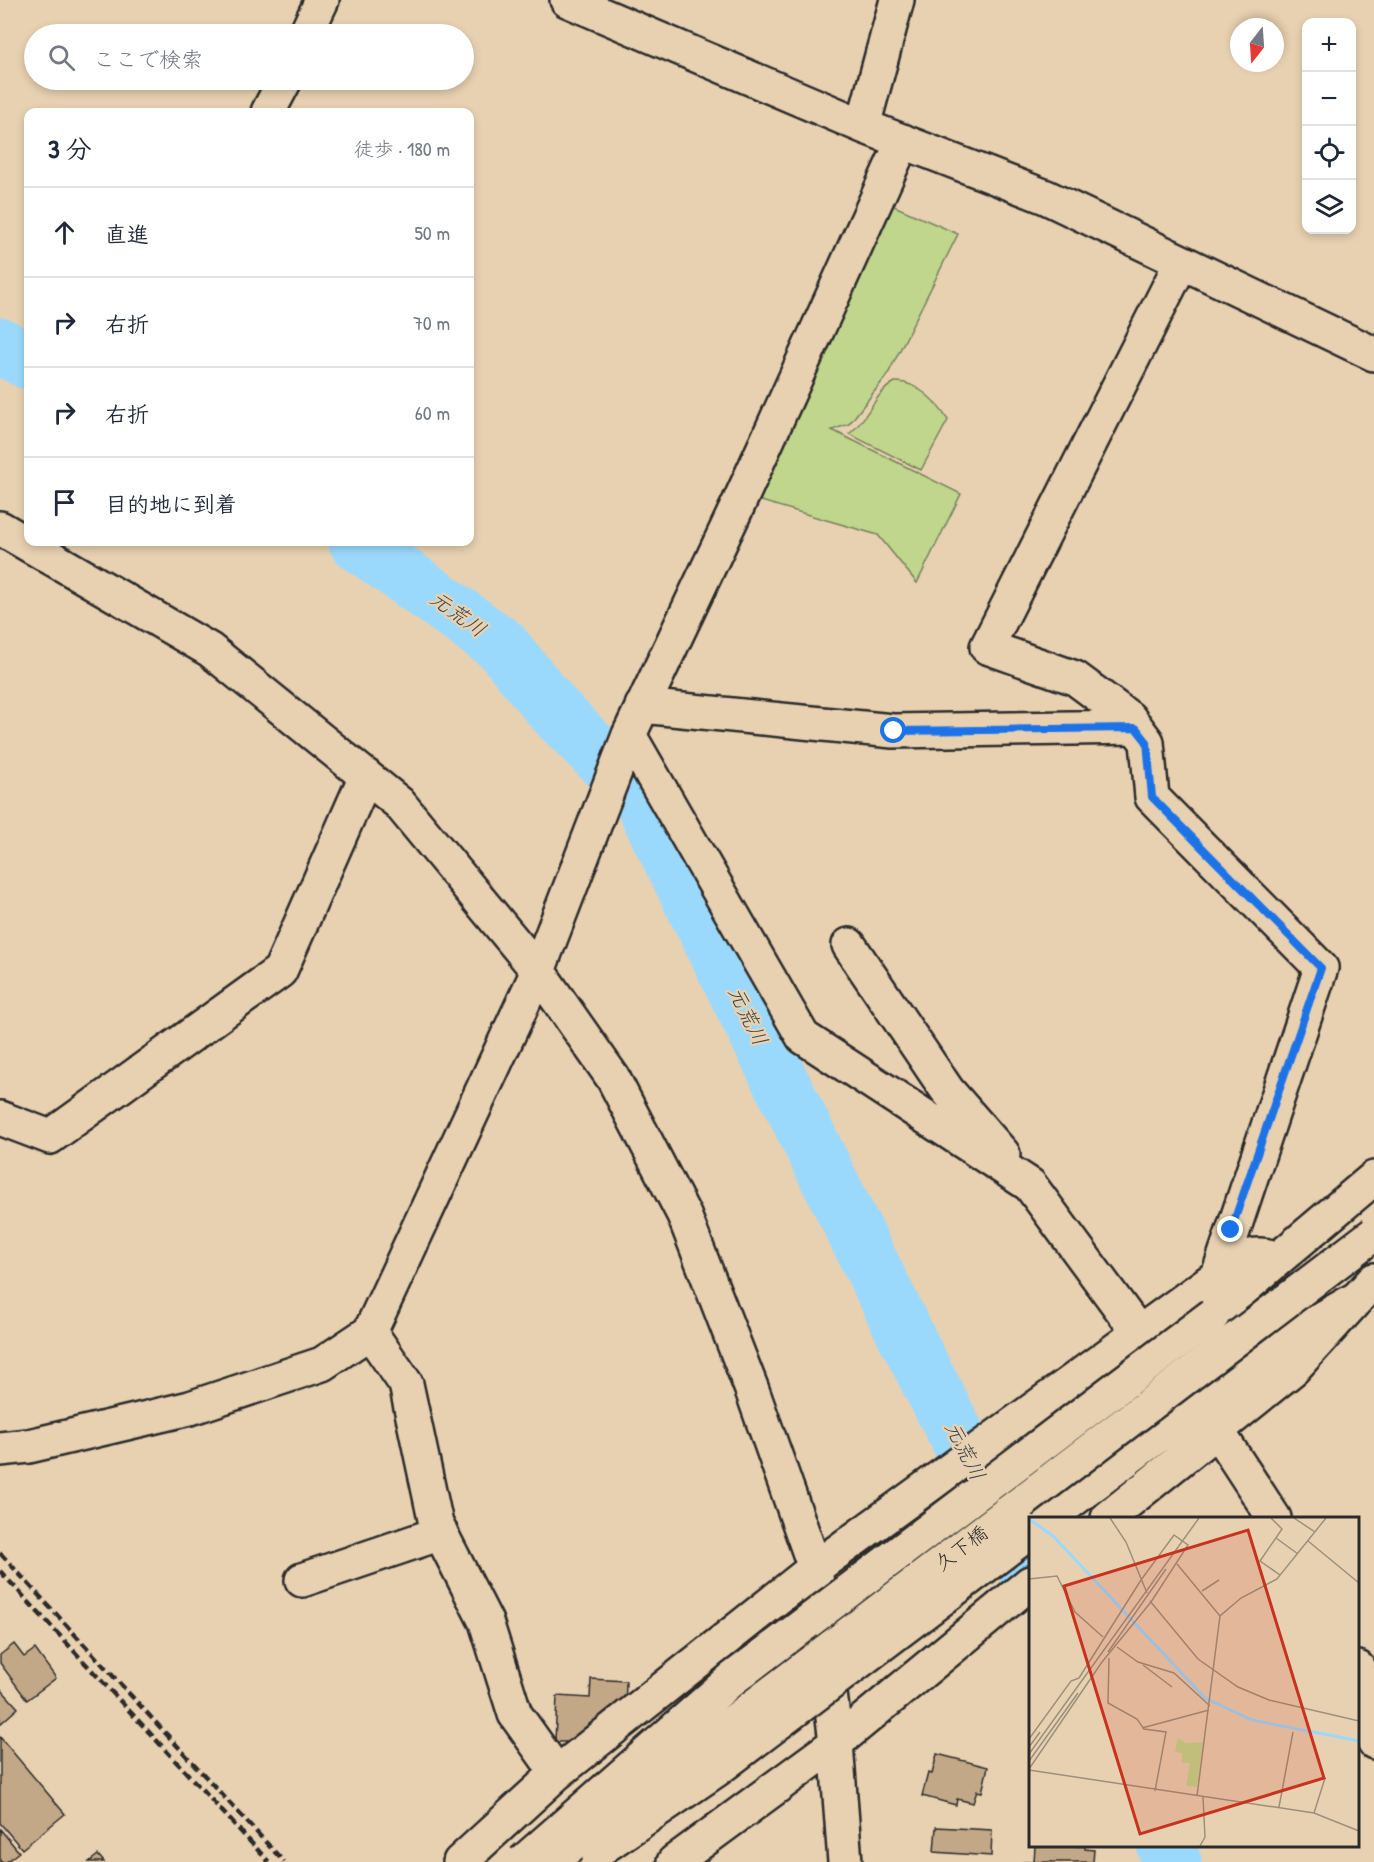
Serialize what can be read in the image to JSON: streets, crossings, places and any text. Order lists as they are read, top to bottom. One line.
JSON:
{"streets":{"street":["久下橋"]},"water":["元荒川"],"north":"bottom","page":{"map_buttons":["+","−"],"search":"ここで検索","heading":["3 分","徒歩 · 180 m"],"list":[["直進","50 m"],["右折","70 m"],["右折","60 m"],"目的地に到着"]}}
